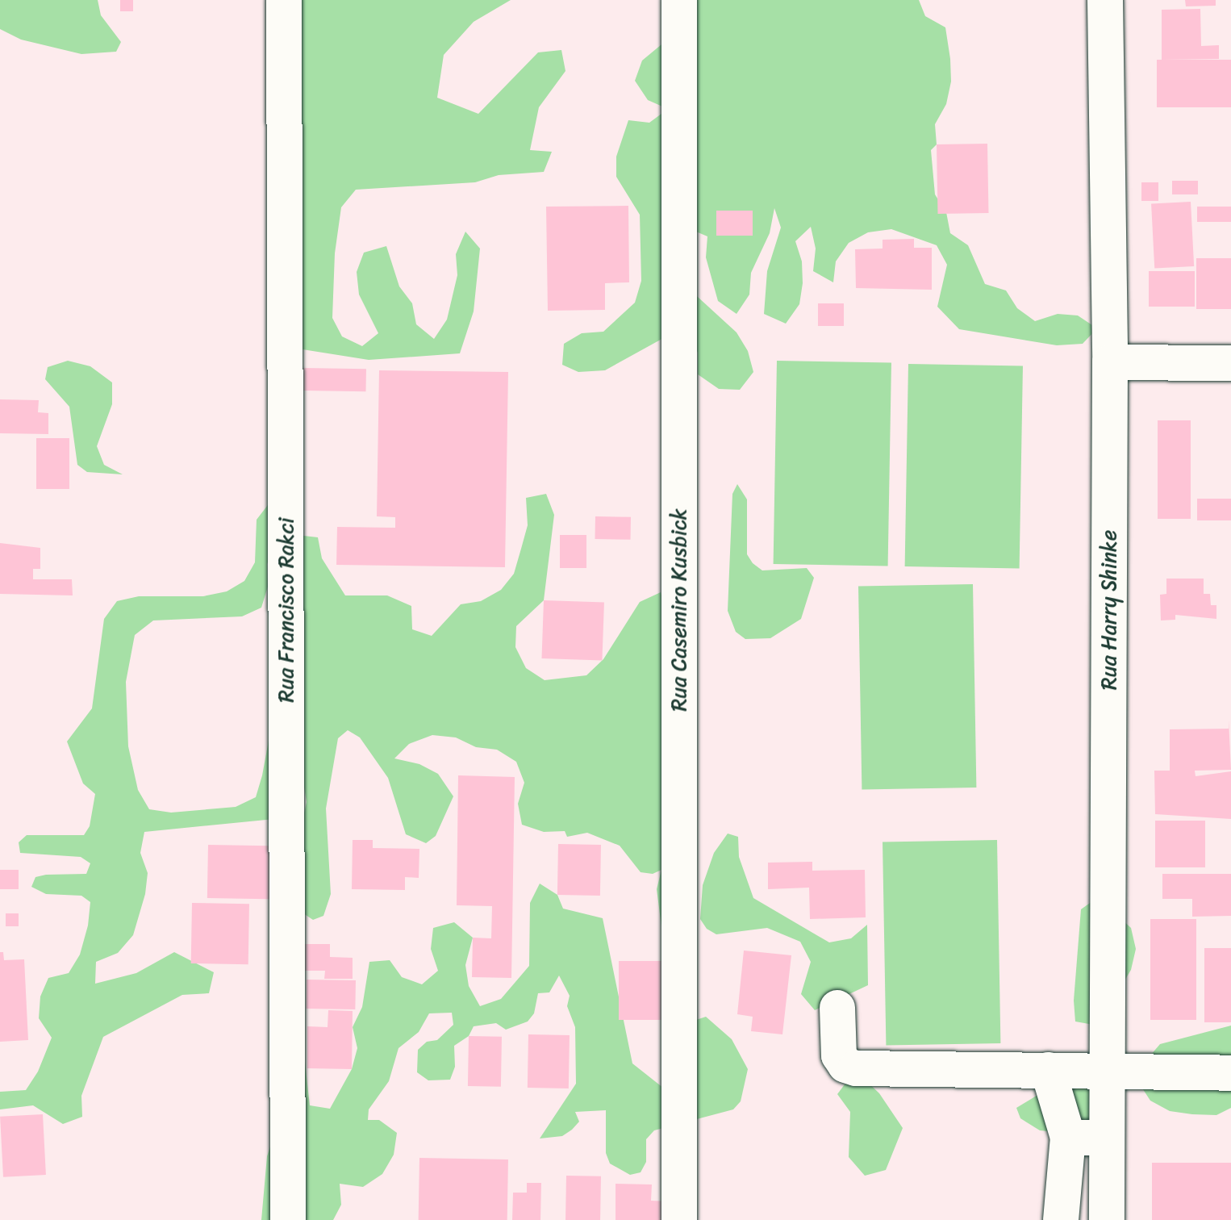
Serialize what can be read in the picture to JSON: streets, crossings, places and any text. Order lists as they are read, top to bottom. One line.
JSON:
{"streets":{"street":["Rua Francisco Rakci","Rua Casemiro Kusbick","Rua Harry Shinke"]}}
